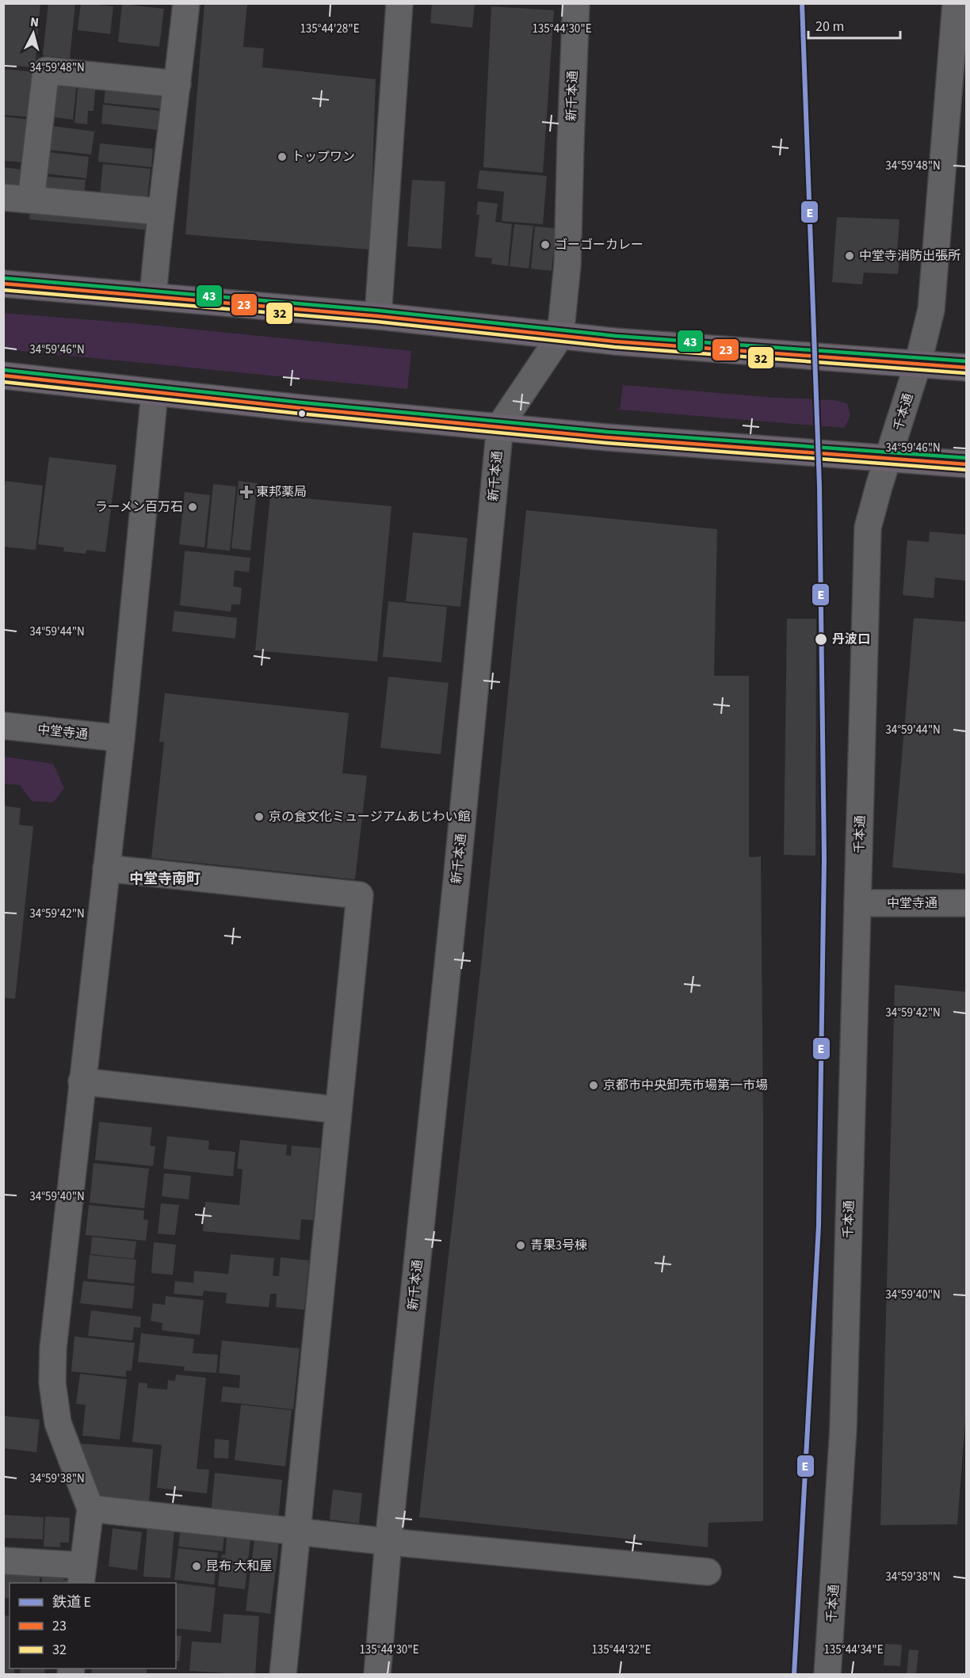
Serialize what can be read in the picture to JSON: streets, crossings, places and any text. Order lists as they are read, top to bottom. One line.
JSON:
{"streets":{"street":["新千本通","千本通","中堂寺通"]},"crossings":[["千本通","中堂寺通"]],"districts":["中堂寺南町"],"places":{"other":["トップワン","ゴーゴーカレー","中堂寺消防出張所","ラーメン百万石","丹波口","京の食文化ミュージアムあじわい館","京都市中央卸売市場第一市場","青果3号棟","昆布 大和屋"],"health":["東邦薬局"]},"lines":["rail line E","transit line 43","transit line 23","transit line 32"],"legend":["鉄道 E","23","32"],"scale_bar":"20 m","north":"top","coordinates":["135°44'28\"E","135°44'30\"E","34°59'48\"N","34°59'46\"N","34°59'44\"N","34°59'42\"N","34°59'40\"N","34°59'38\"N","135°44'32\"E","135°44'34\"E"]}
